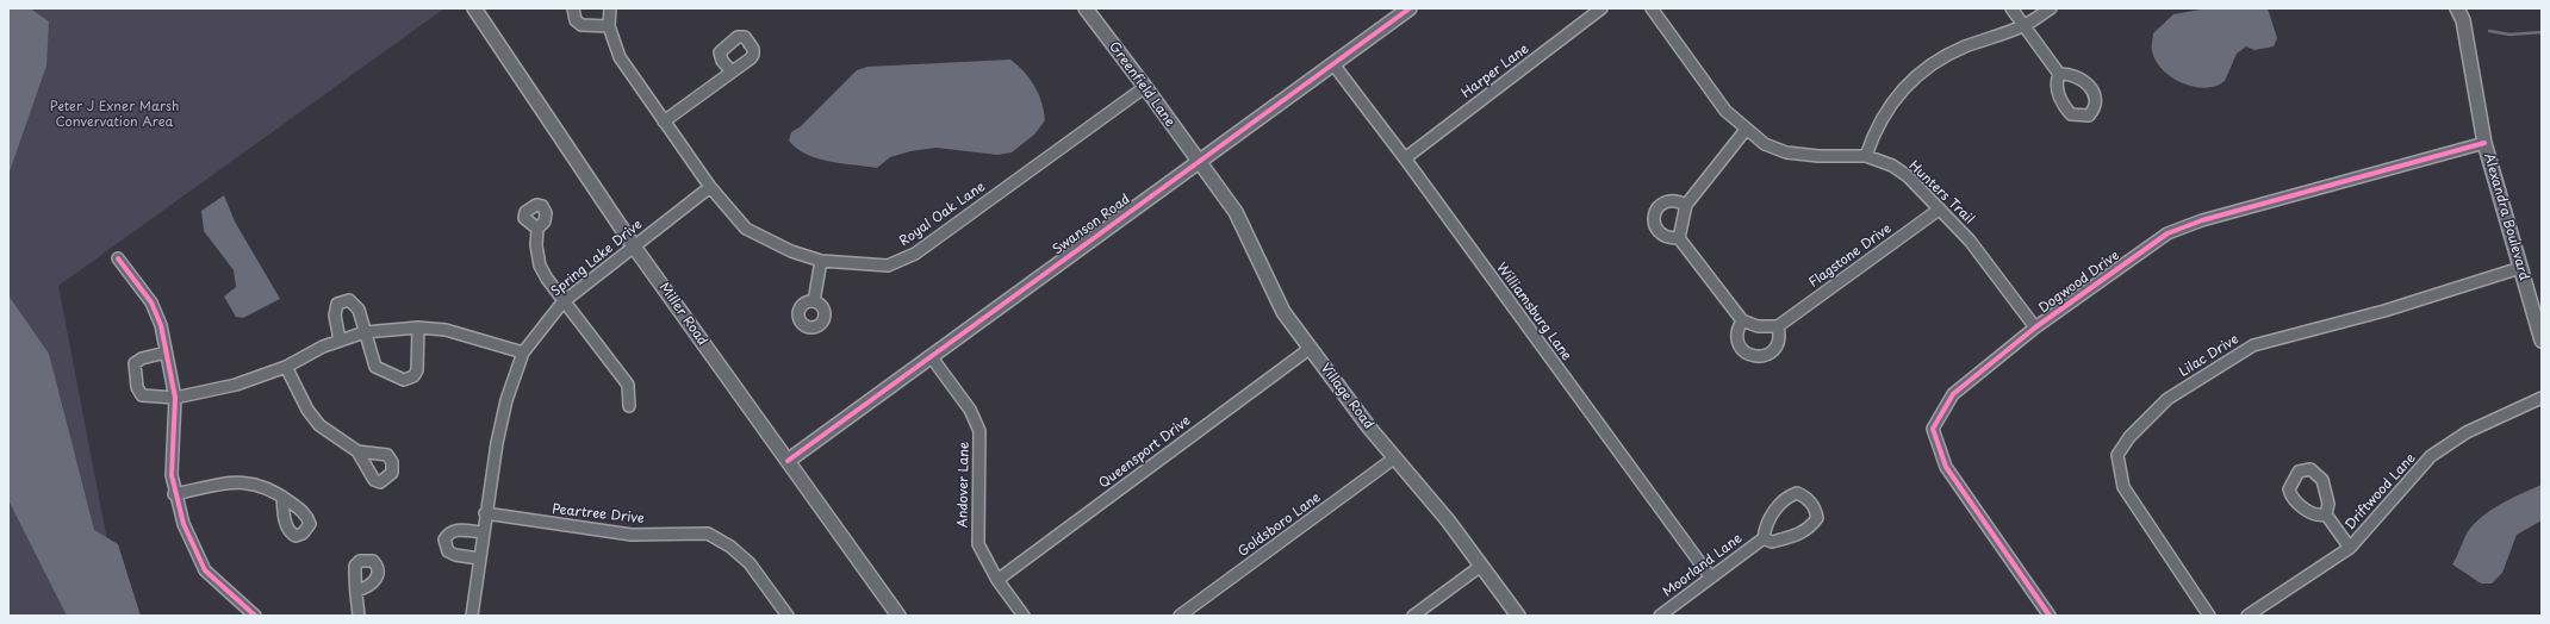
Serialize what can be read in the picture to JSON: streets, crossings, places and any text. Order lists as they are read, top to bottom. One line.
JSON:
{"streets":{"street":["Harper Lane","Greenfield Lane","Hunters Trail","Royal Oak Lane","Alexandra Boulevard","Swanson Road","Flagstone Drive","Spring Lake Drive","Dogwood Drive","Williamsburg Lane","Miller Road","Lilac Drive","Village Road","Queensport Drive","Andover Lane","Driftwood Lane","Peartree Drive","Goldsboro Lane","Moorland Lane"]},"crossings":[["Harper Lane","Williamsburg Lane"],["Greenfield Lane","Royal Oak Lane"],["Greenfield Lane","Swanson Road"],["Greenfield Lane","Village Road"],["Hunters Trail","Flagstone Drive"],["Hunters Trail","Dogwood Drive"],["Royal Oak Lane","Spring Lake Drive"],["Alexandra Boulevard","Dogwood Drive"],["Alexandra Boulevard","Lilac Drive"],["Swanson Road","Williamsburg Lane"],["Swanson Road","Miller Road"],["Swanson Road","Village Road"],["Swanson Road","Andover Lane"],["Spring Lake Drive","Miller Road"],["Spring Lake Drive","Peartree Drive"],["Williamsburg Lane","Moorland Lane"],["Village Road","Queensport Drive"],["Village Road","Goldsboro Lane"],["Queensport Drive","Andover Lane"]],"parks":["Peter J Exner Marsh Convervation Area"]}
